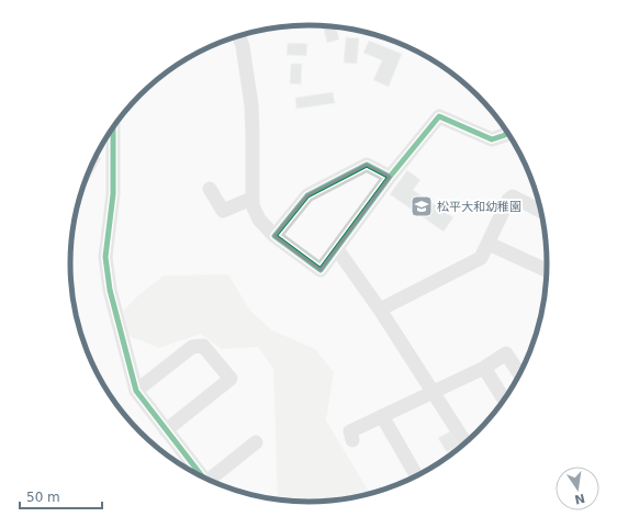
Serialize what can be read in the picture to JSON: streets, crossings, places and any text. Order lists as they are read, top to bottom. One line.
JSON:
{"places":{"school or university":["松平大和幼稚園"]},"scale_bar":"50 m","north":"bottom"}
